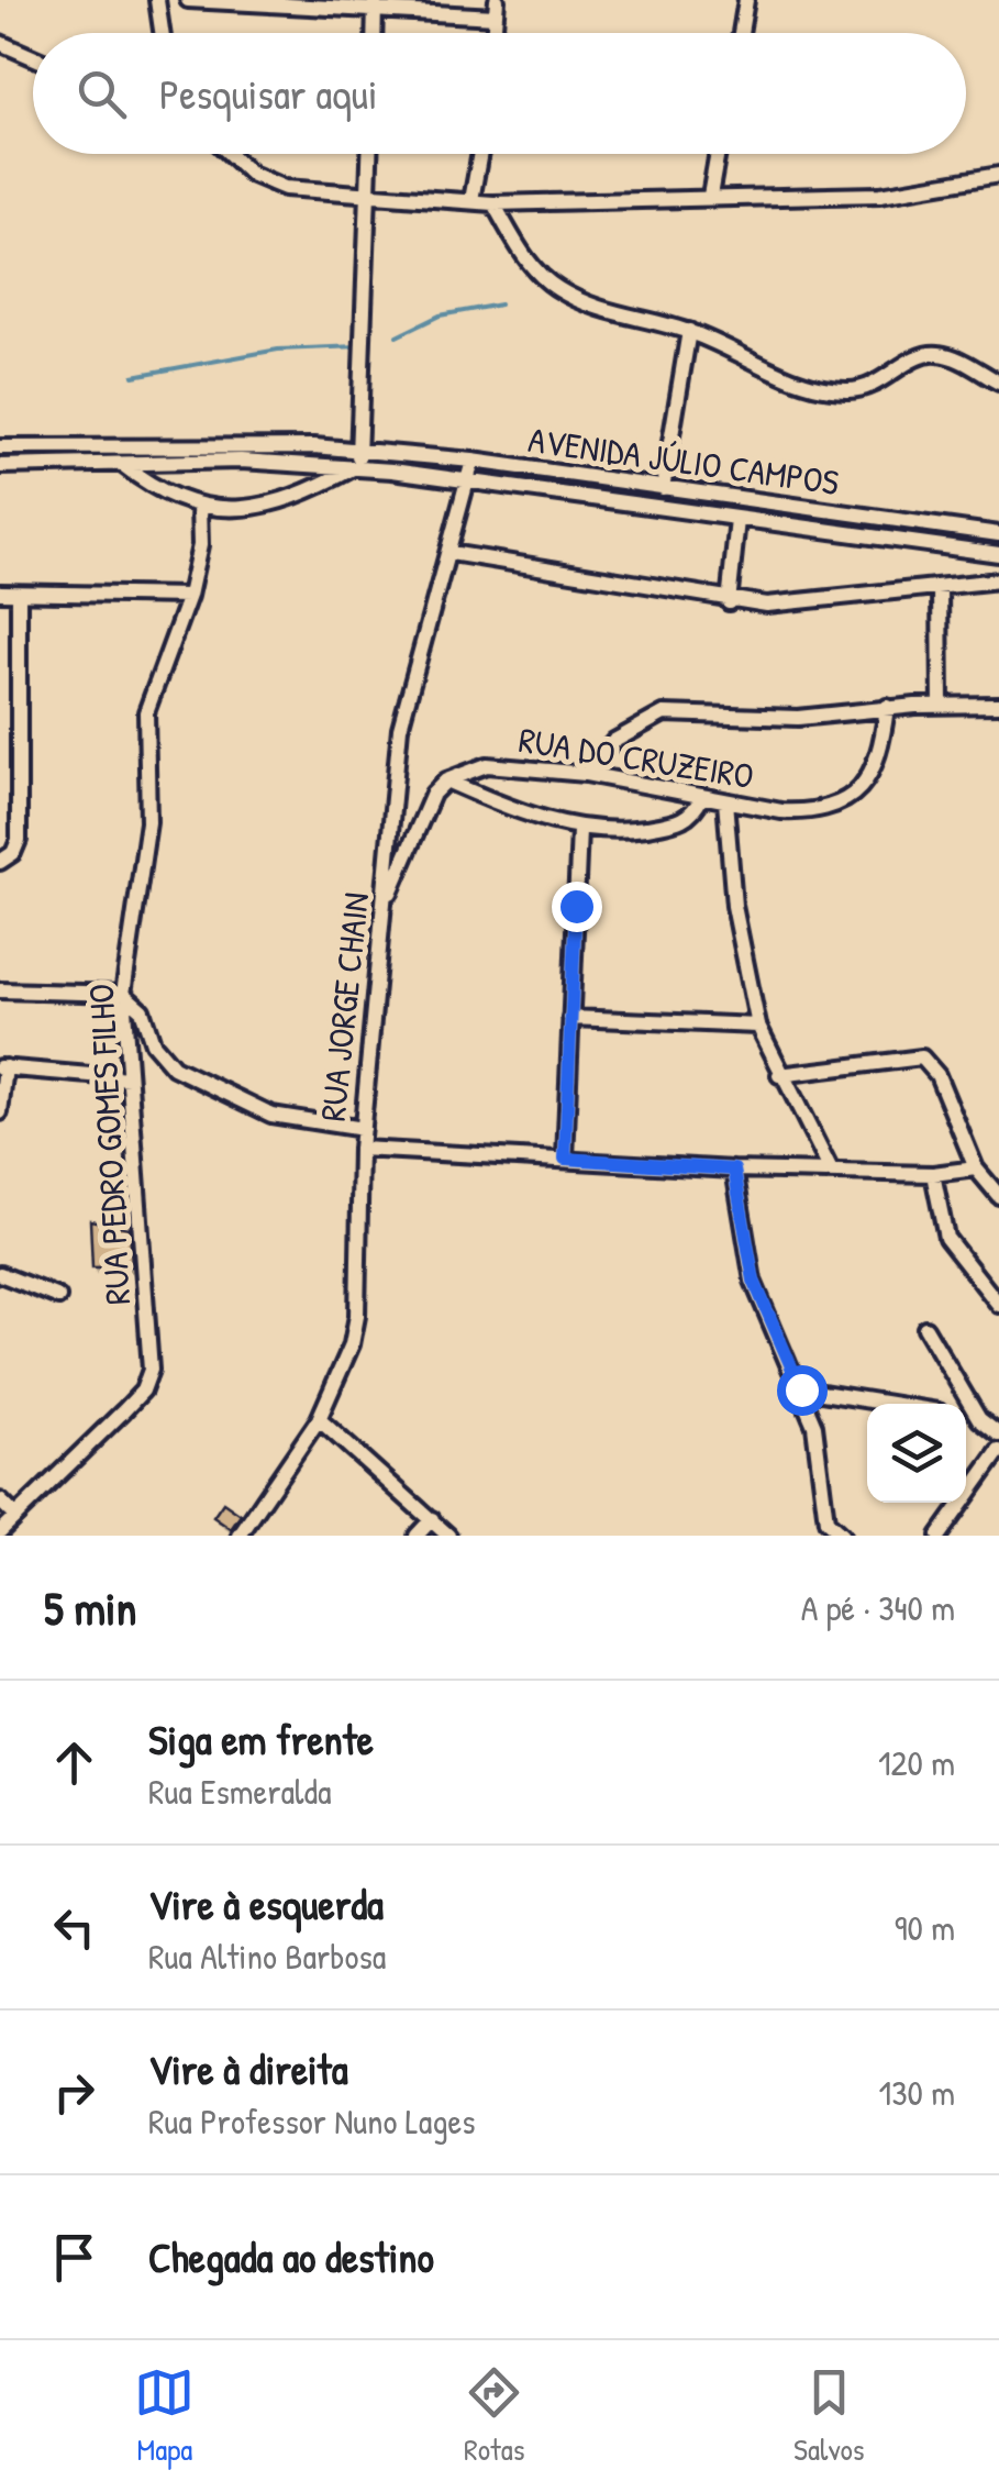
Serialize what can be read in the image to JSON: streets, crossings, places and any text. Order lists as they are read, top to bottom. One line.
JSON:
{"streets":{"street":["AVENIDA JÚLIO CAMPOS","RUA DO CRUZEIRO","RUA JORGE CHAIN","RUA PEDRO GOMES FILHO"]},"crossings":[["AVENIDA JÚLIO CAMPOS","RUA JORGE CHAIN"]],"page":{"search":"Pesquisar aqui","heading":["5 min","A pé · 340 m"],"list":[["Siga em frente","Rua Esmeralda","120 m"],["Vire à esquerda","Rua Altino Barbosa","90 m"],["Vire à direita","Rua Professor Nuno Lages","130 m"],"Chegada ao destino"],"nav":["Mapa","Rotas","Salvos"]}}
